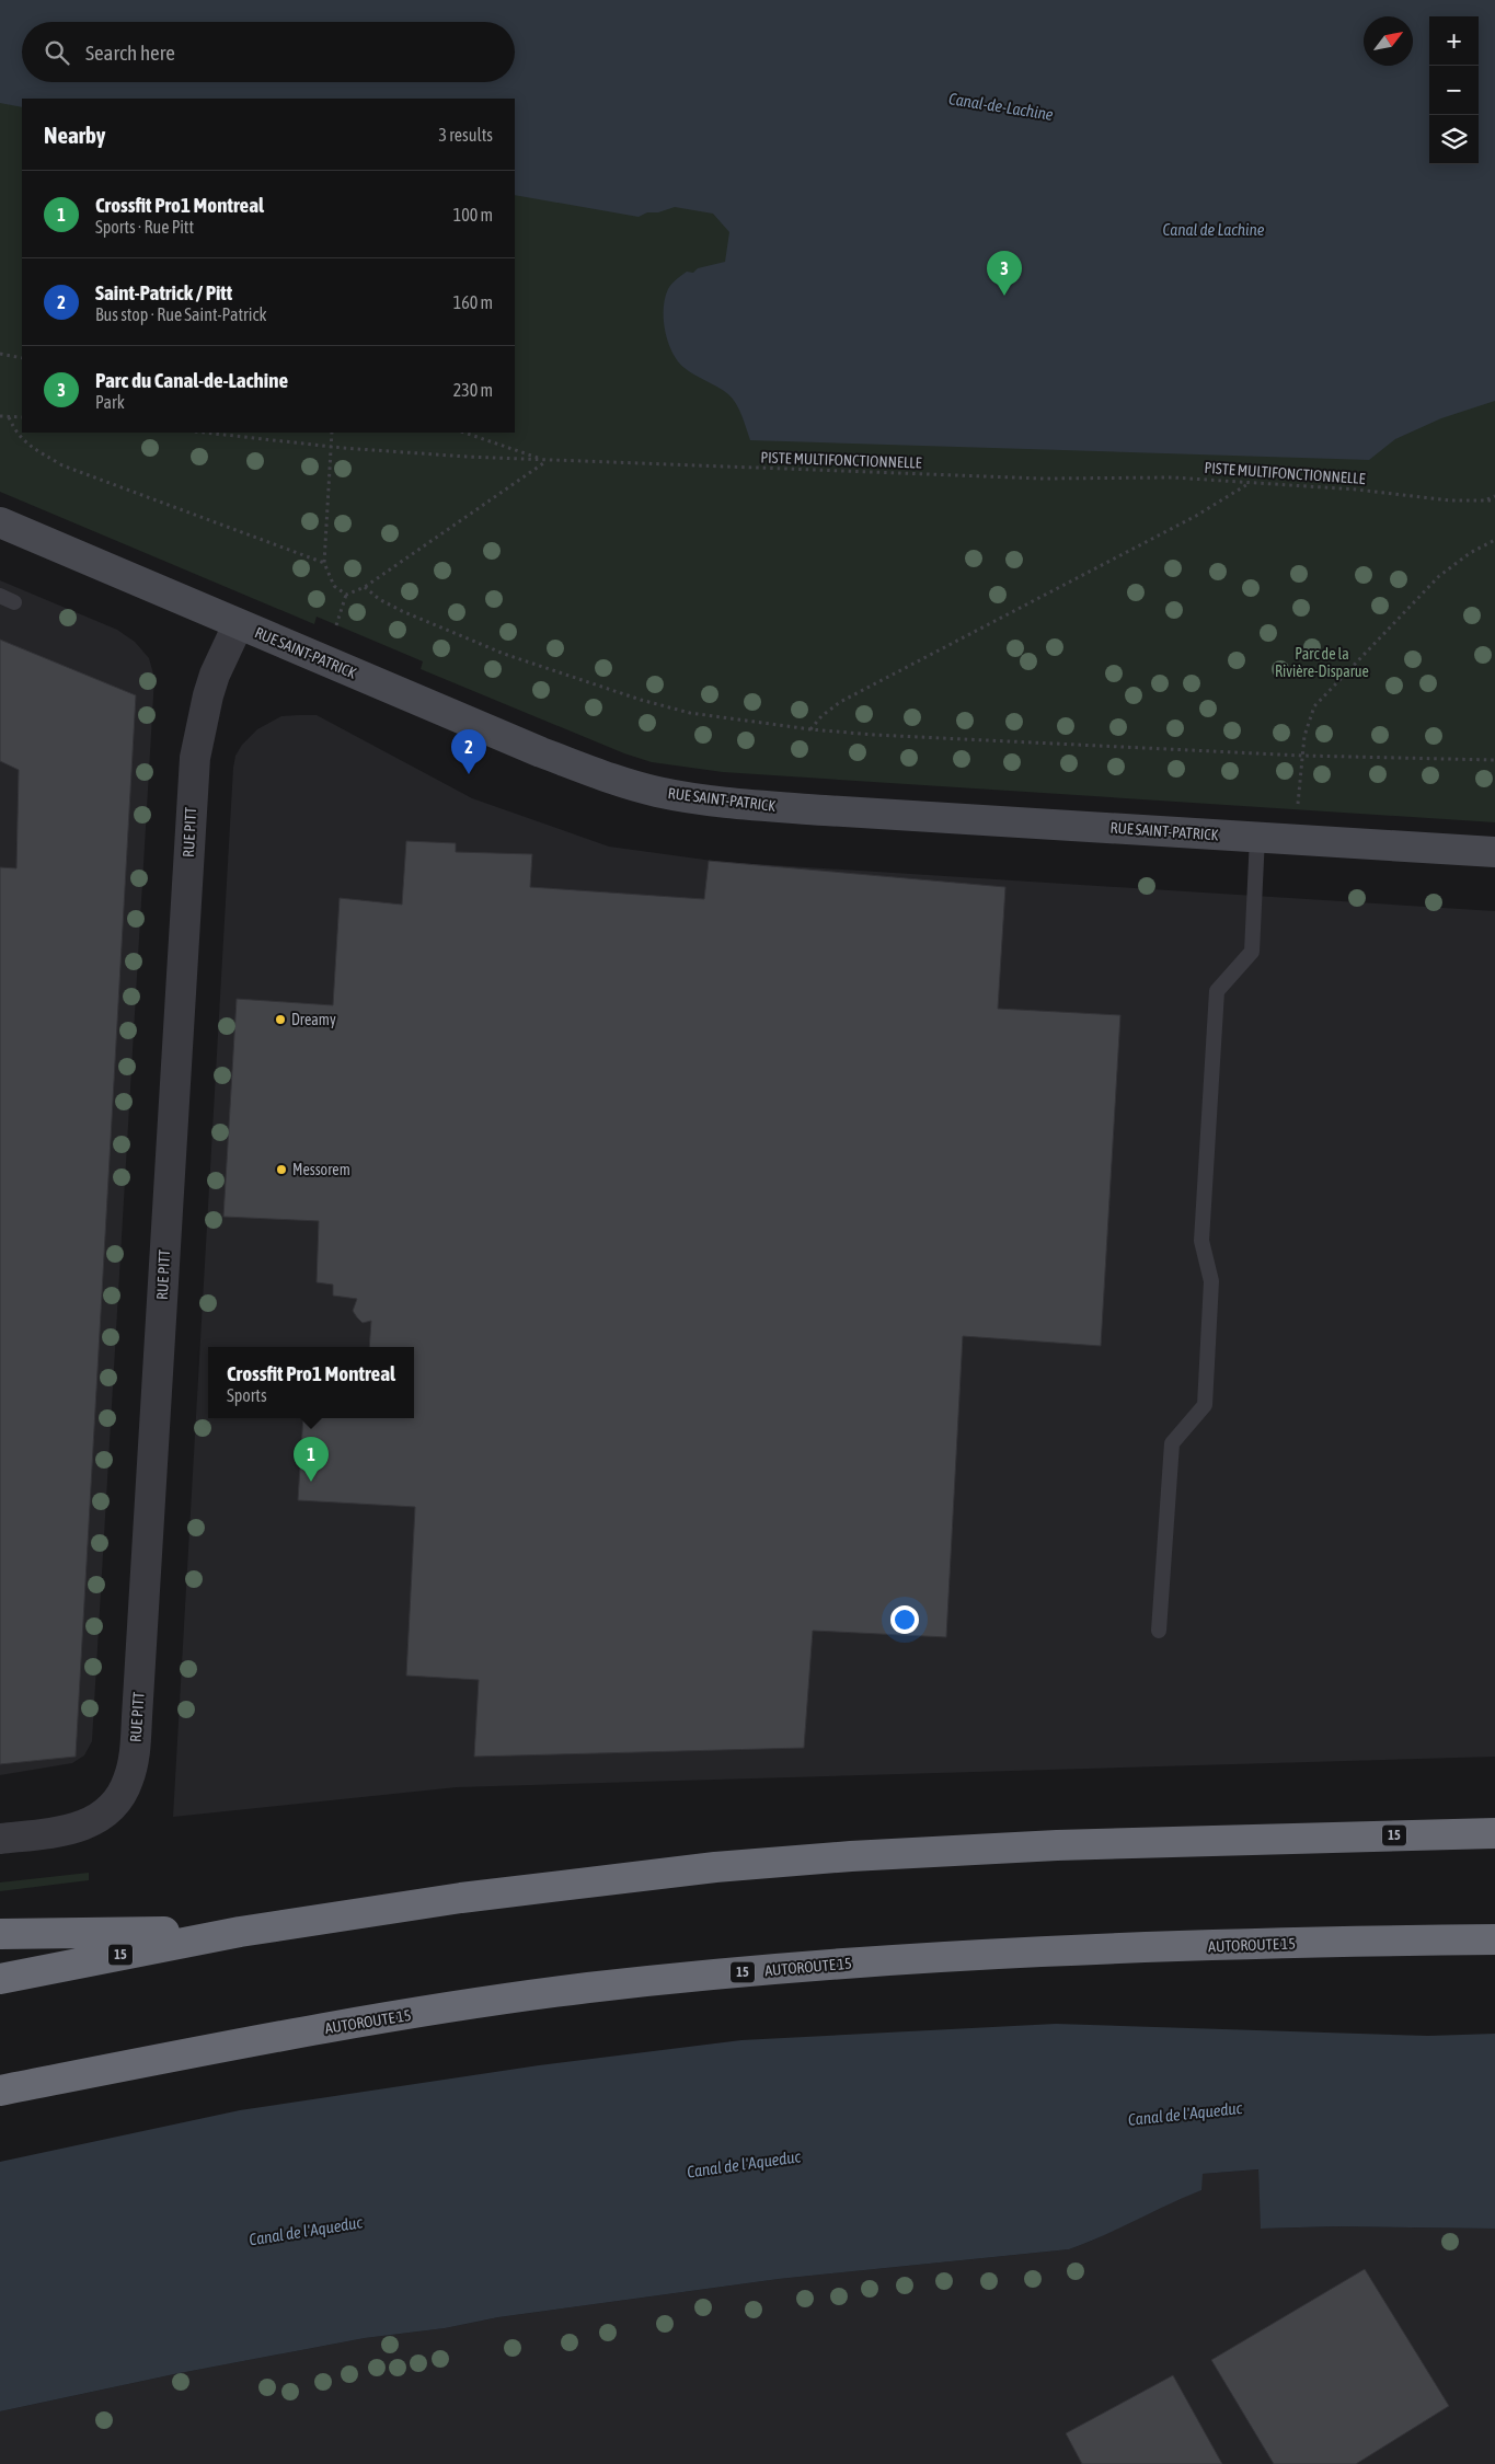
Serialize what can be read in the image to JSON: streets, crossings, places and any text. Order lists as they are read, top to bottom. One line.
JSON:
{"streets":{"highway":["15","AUTOROUTE 15"],"main road":["RUE SAINT-PATRICK"],"street":["RUE PITT"],"path":["PISTE MULTIFONCTIONNELLE"]},"crossings":[["RUE SAINT-PATRICK","RUE PITT"]],"water":["Canal-de-Lachine","Canal de Lachine","Canal de l'Aqueduc"],"parks":["Parc de la Rivière-Disparue"],"places":["Dreamy","Messorem"],"north":"top right","page":{"map_buttons":["+","−"],"search":"Search here","heading":["Nearby","3 results"],"list":[{"mark":"1","name":"Crossfit Pro1 Montreal","note":"Sports · Rue Pitt","value":"100 m"},{"mark":"2","name":"Saint-Patrick / Pitt","note":"Bus stop · Rue Saint-Patrick","value":"160 m"},{"mark":"3","name":"Parc du Canal-de-Lachine","note":"Park","value":"230 m"}],"pins":["3","2","1"],"popup":["Crossfit Pro1 Montreal","Sports"]}}
